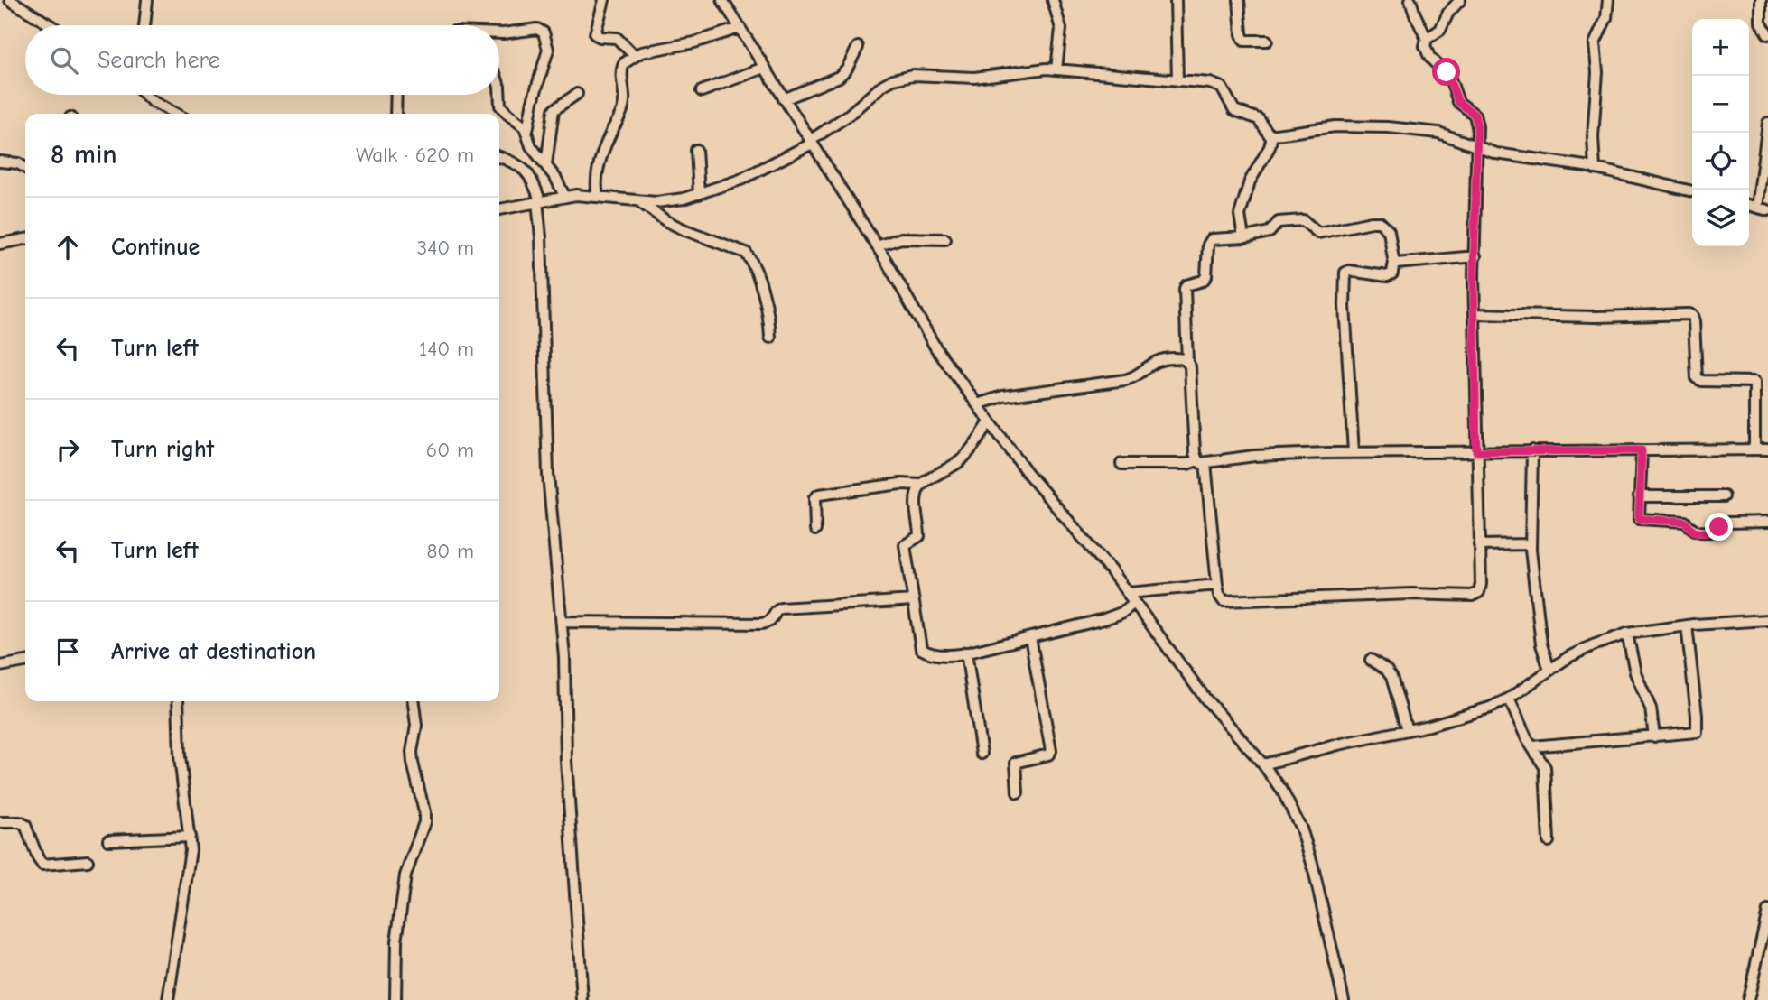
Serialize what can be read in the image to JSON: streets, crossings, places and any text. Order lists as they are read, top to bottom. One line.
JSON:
{"page":{"map_buttons":["+","−"],"search":"Search here","heading":["8 min","Walk · 620 m"],"list":[["Continue","340 m"],["Turn left","140 m"],["Turn right","60 m"],["Turn left","80 m"],"Arrive at destination"]}}
